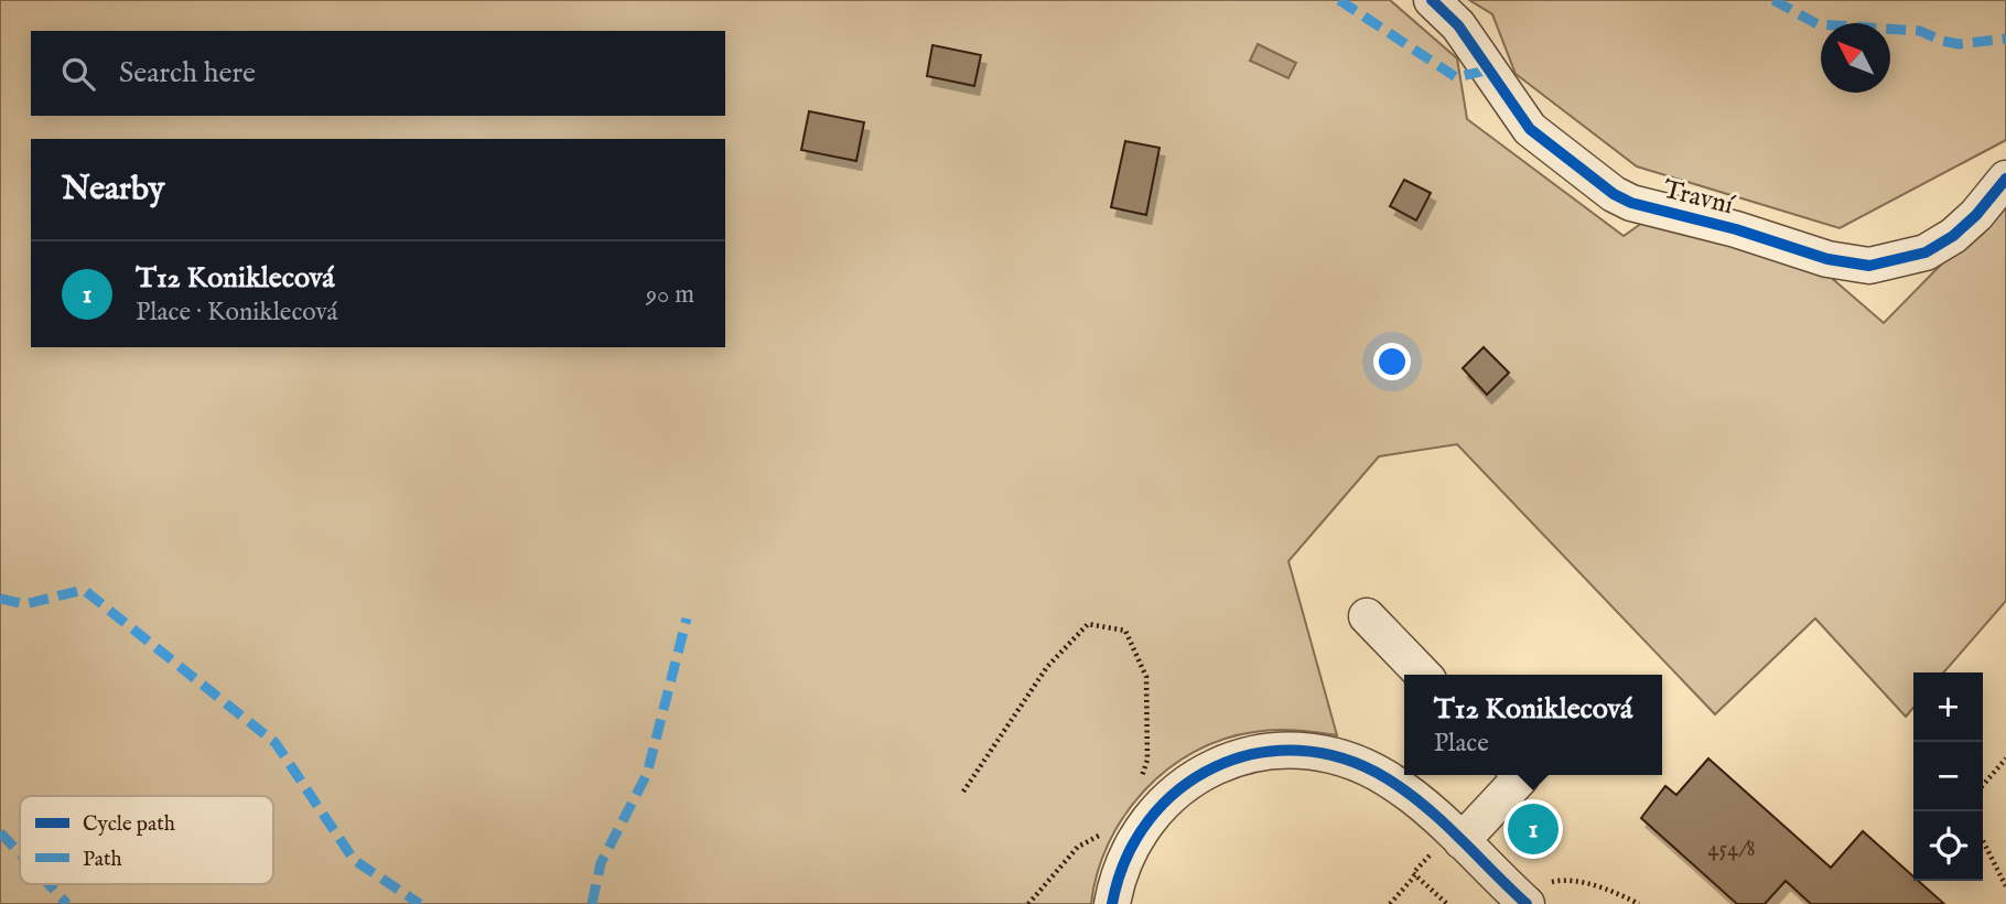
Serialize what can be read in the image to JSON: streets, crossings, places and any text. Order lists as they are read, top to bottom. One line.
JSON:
{"streets":{"street":["Travní"]},"house_numbers":["454/8"],"legend":["Cycle path","Path"],"north":"top left","page":{"search":"Search here","heading":"Nearby","list":[{"mark":"1","name":"T12 Koniklecová","note":"Place · Koniklecová","value":"90 m"}],"map_buttons":["+","−"],"popup":["T12 Koniklecová","Place"],"pins":"1"}}
